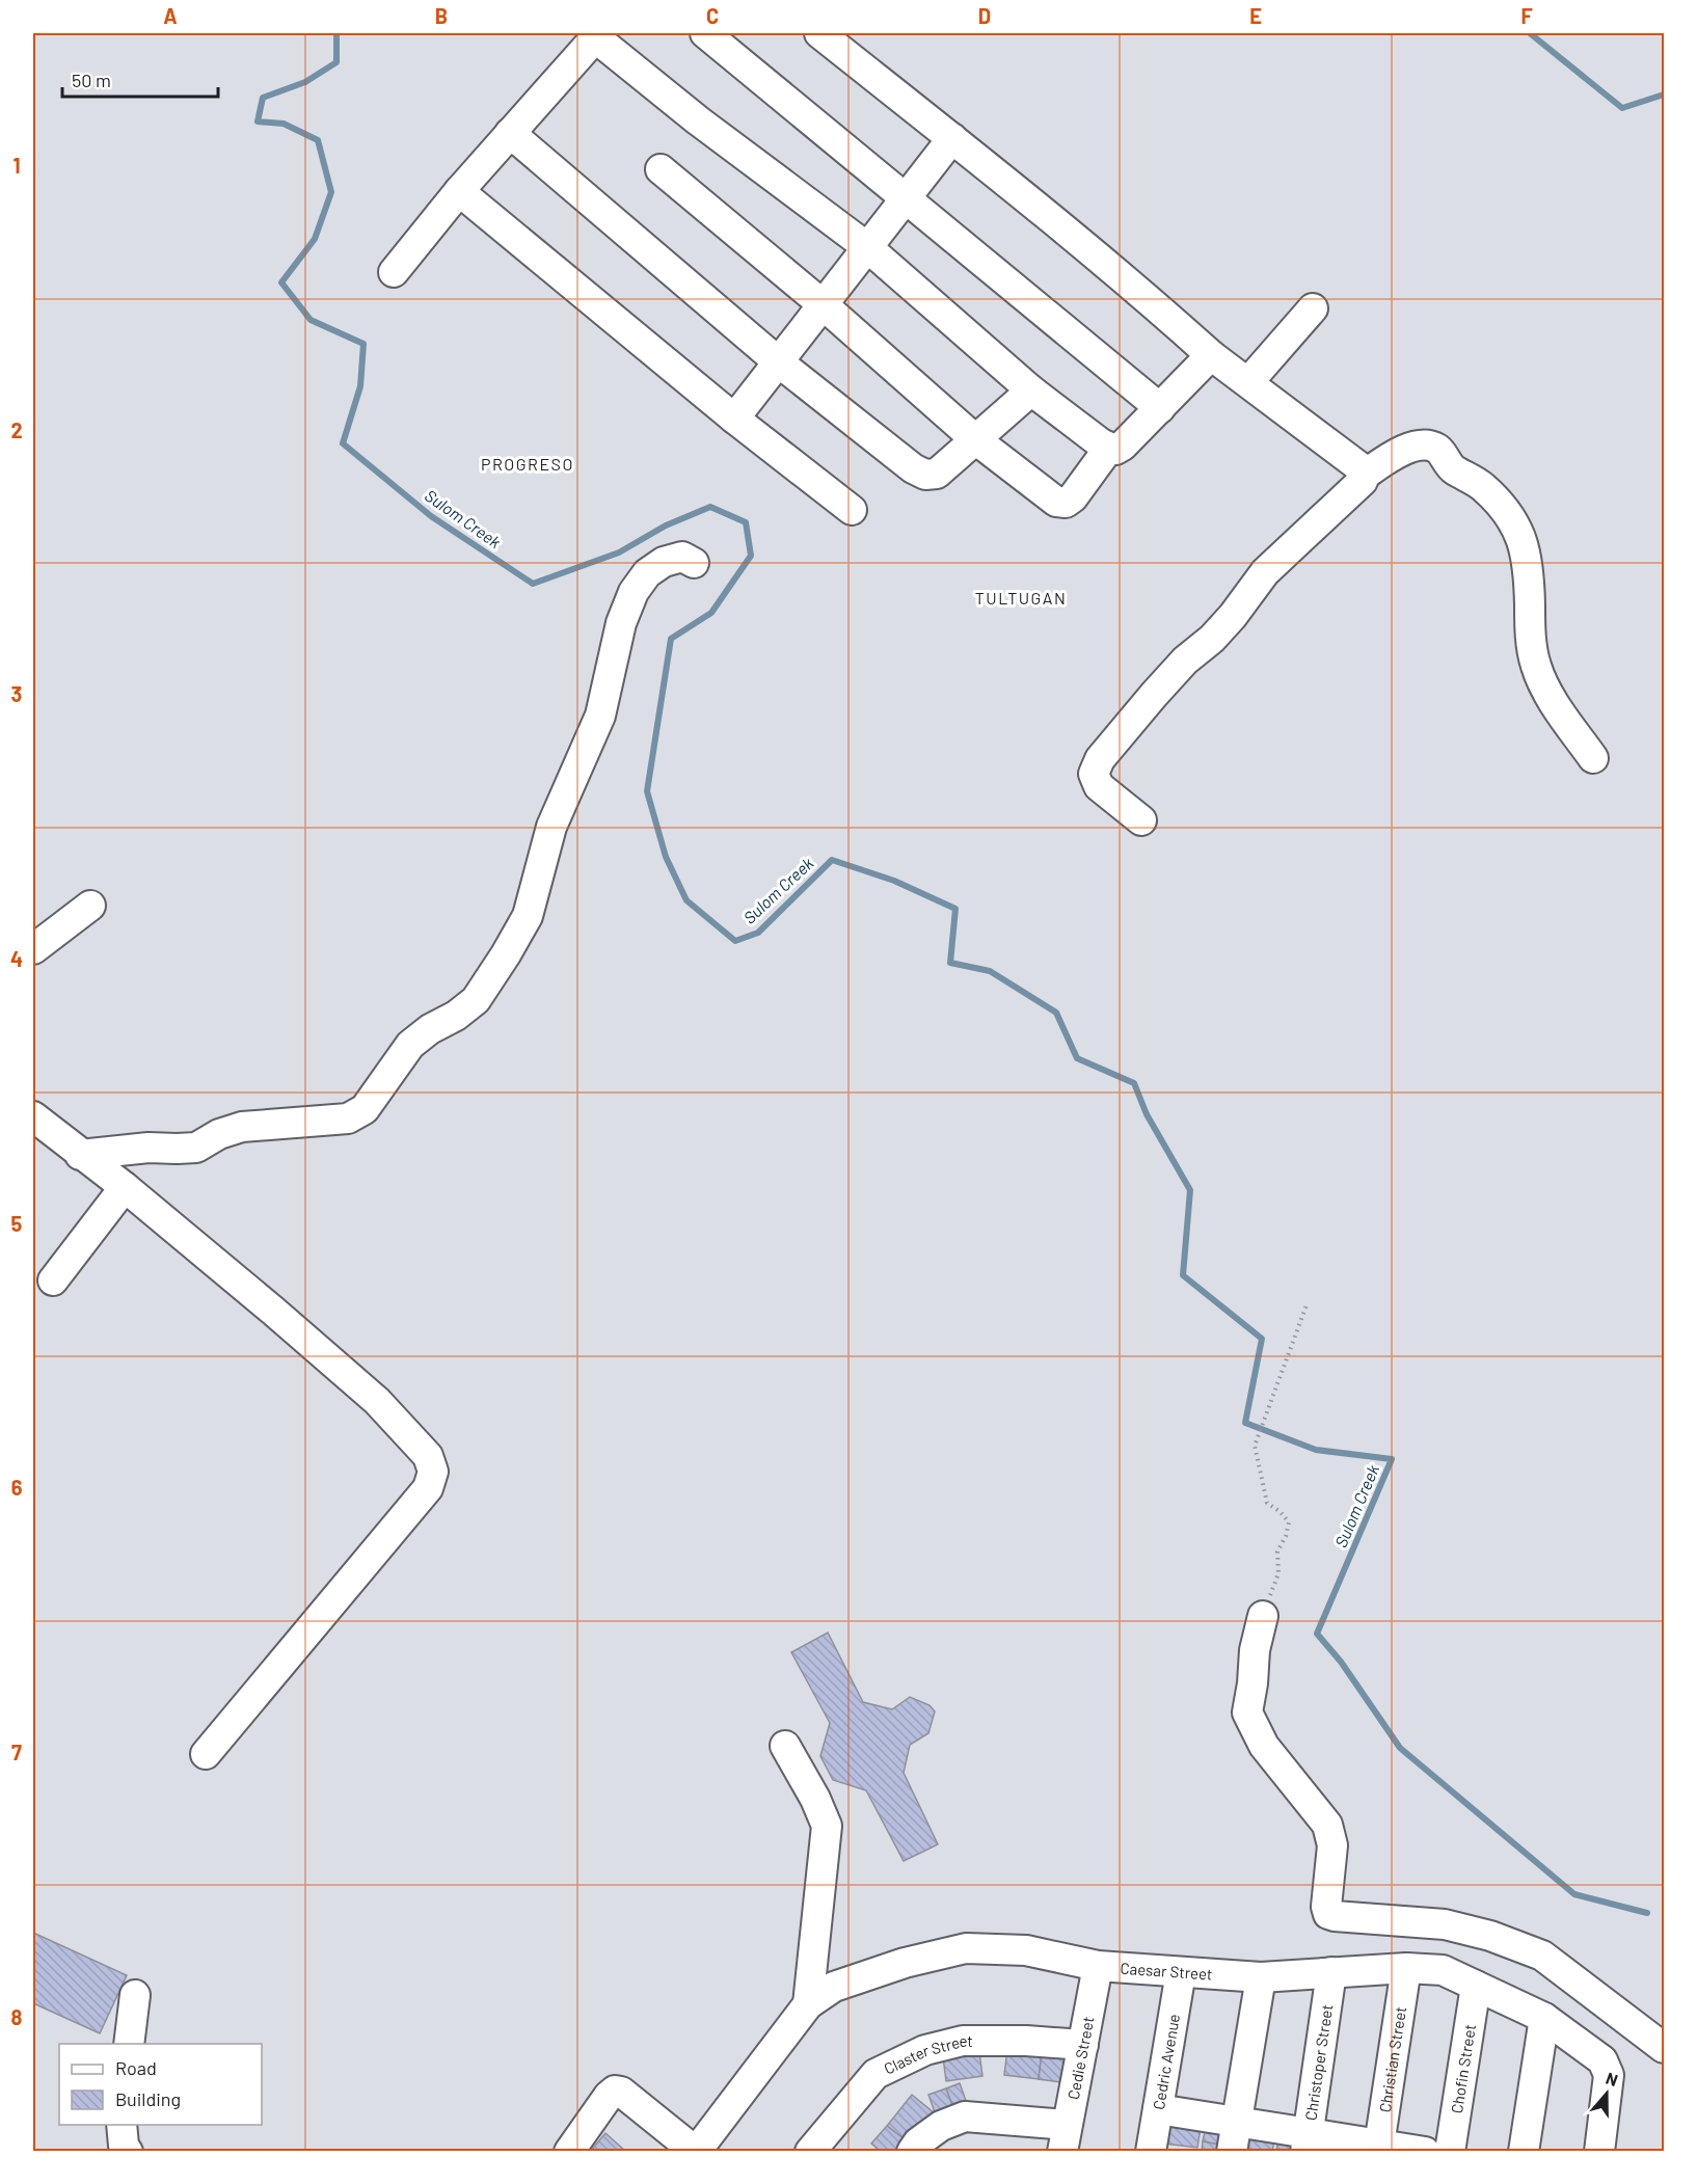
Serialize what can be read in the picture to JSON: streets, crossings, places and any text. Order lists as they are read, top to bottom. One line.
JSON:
{"streets":{"street":["Caesar Street","Claster Street","Cedie Street","Christian Street","Cedric Avenue","Christoper Street","Chofin Street"]},"crossings":[["Caesar Street","Cedie Street"],["Caesar Street","Christian Street"],["Caesar Street","Cedric Avenue"],["Caesar Street","Christoper Street"],["Caesar Street","Chofin Street"],["Claster Street","Cedie Street"]],"districts":["PROGRESO","TULTUGAN"],"water":["Sulom Creek"],"legend":["Road","Building"],"scale_bar":"50 m","north":"top","grid":{"columns":["A","B","C","D","E","F"],"rows":["1","2","3","4","5","6","7","8"]}}
